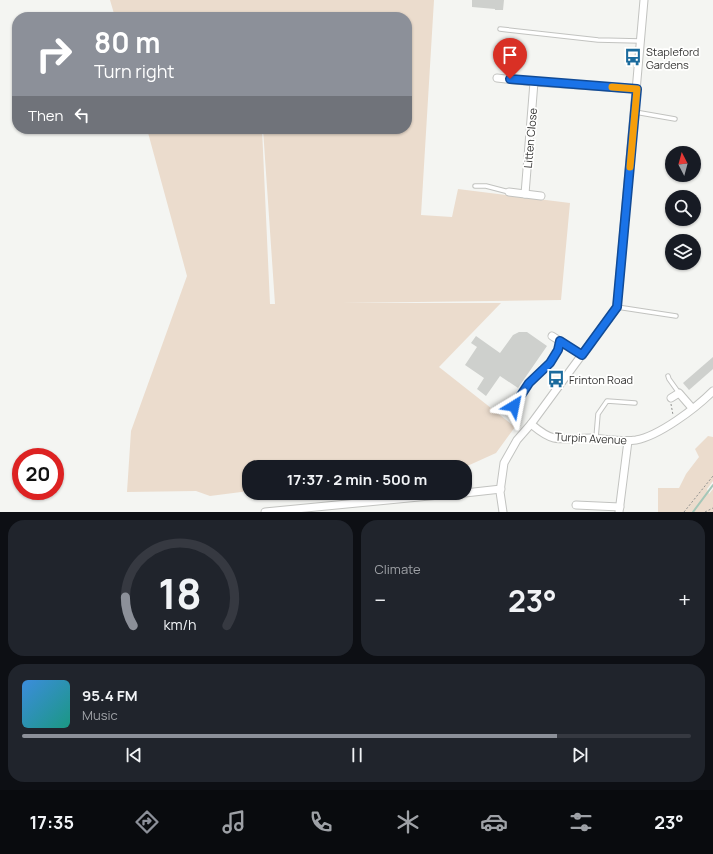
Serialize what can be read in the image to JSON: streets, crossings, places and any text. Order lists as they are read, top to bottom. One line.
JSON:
{"streets":{"street":["Litten Close","Turpin Avenue"]},"places":{"bus stop":["Stapleford Gardens","Frinton Road"]},"north":"top","page":{"turn":["80 m","Turn right"],"then":"Then","limit":"20","trip":"17:37 · 2 min · 500 m","tile":"Climate","heat":["−","23°","+"],"song":["95.4 FM","Music"],"tabs":["17:35","23°"],"gauge":["18","km/h"]}}
